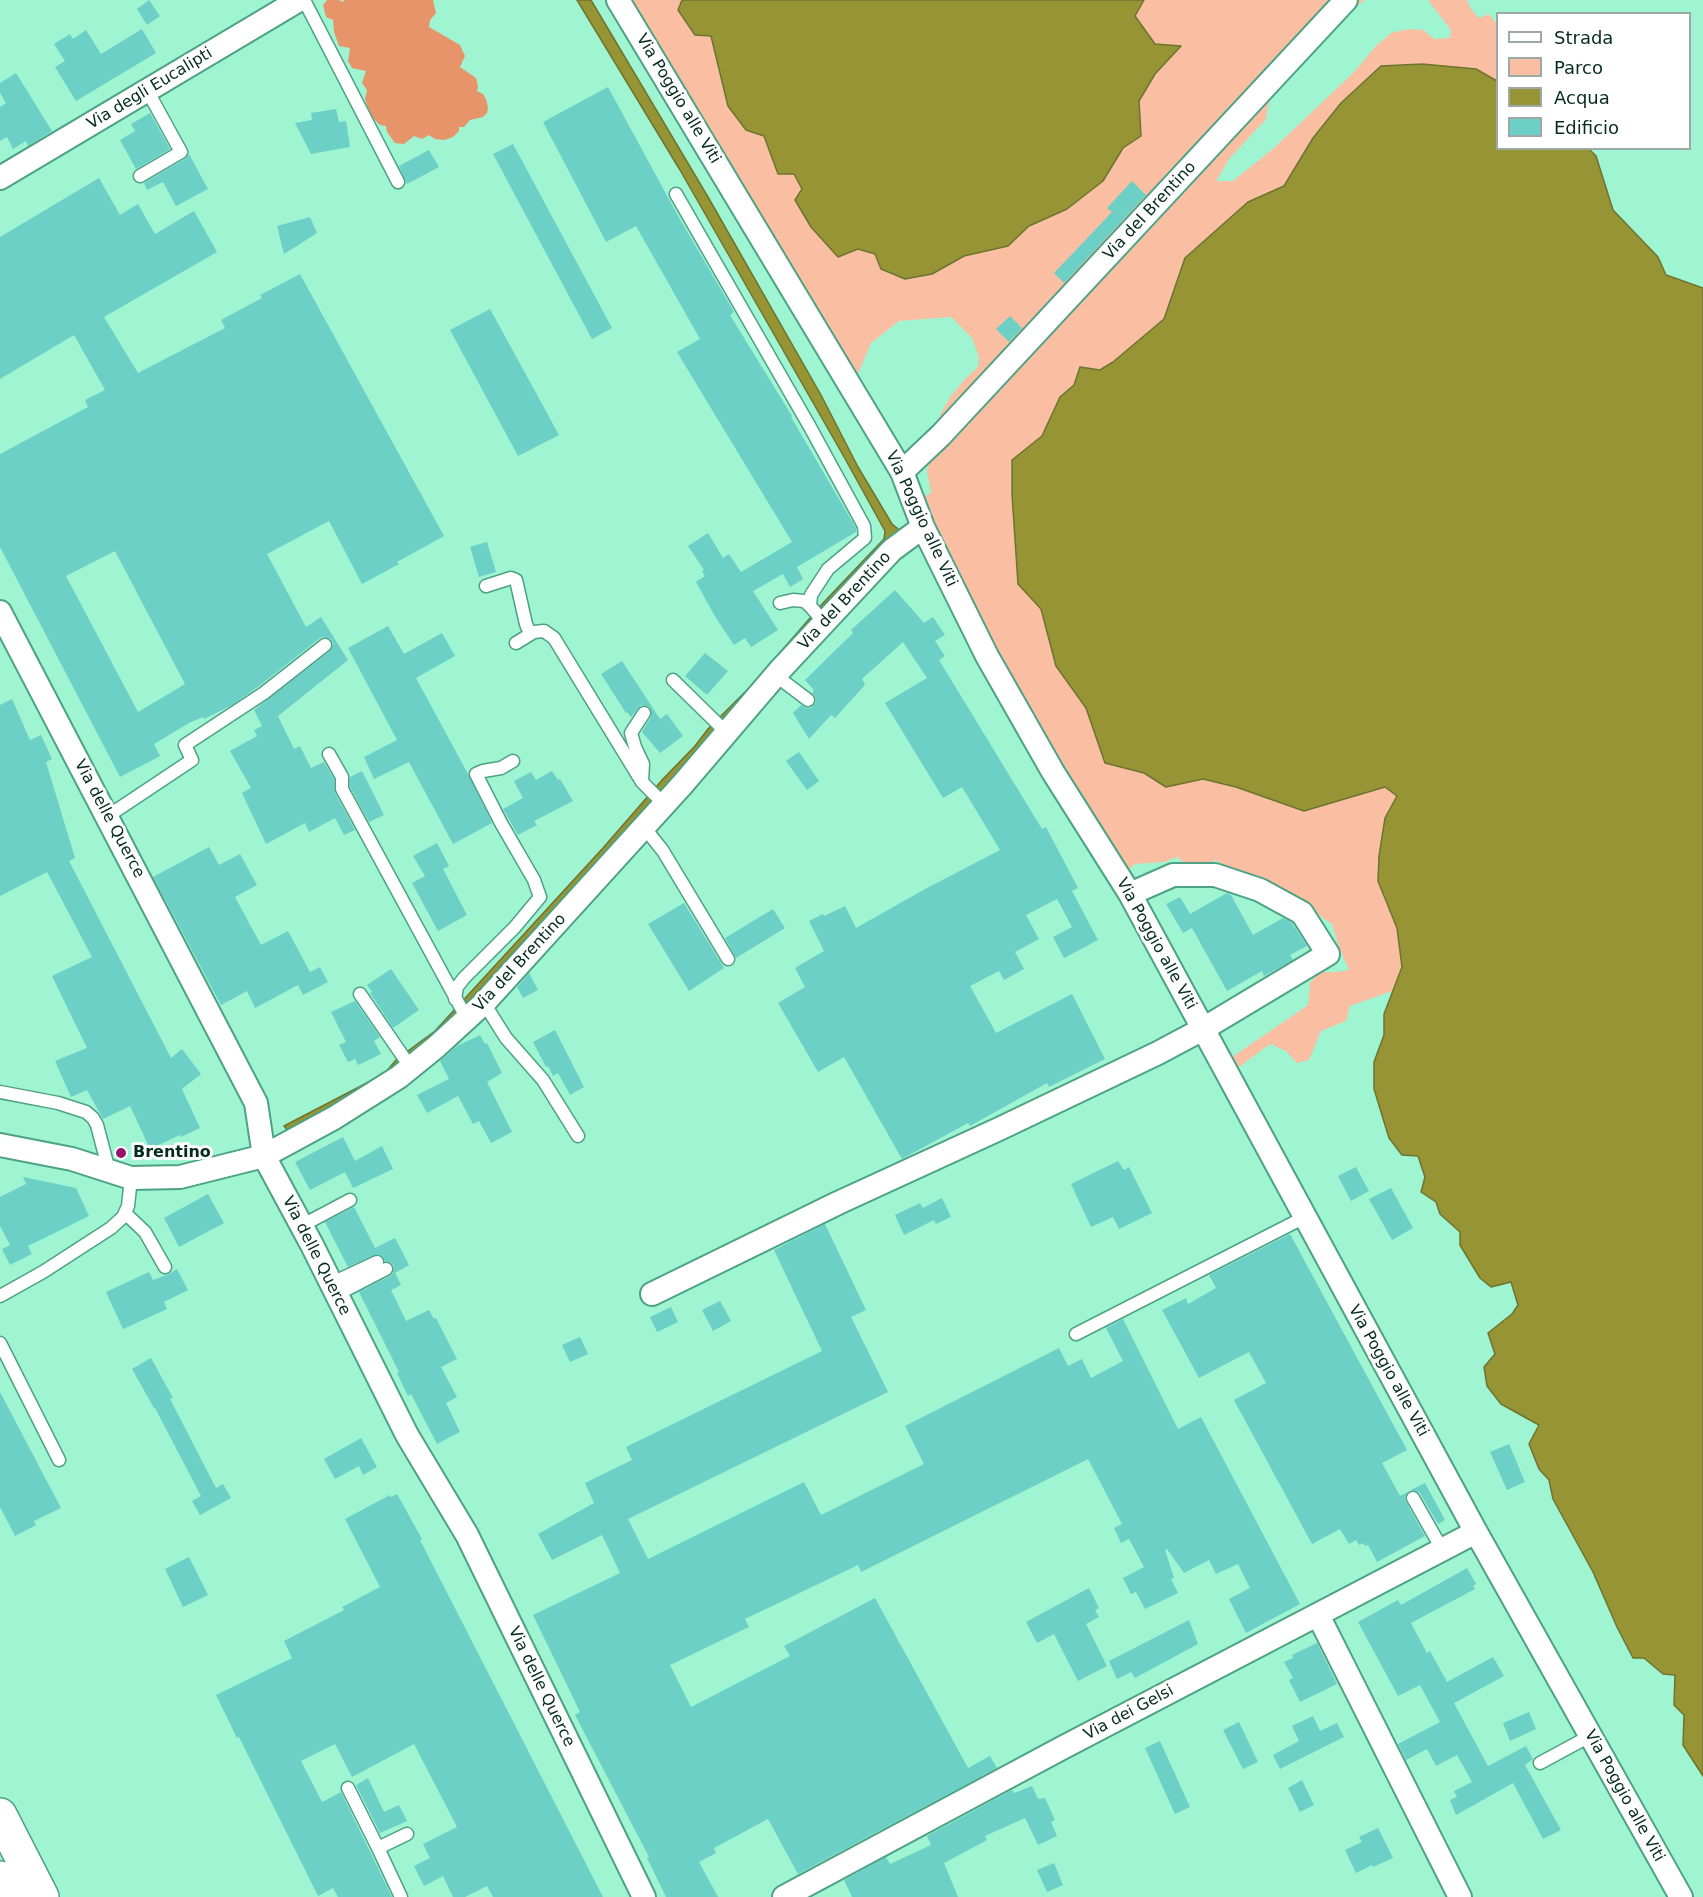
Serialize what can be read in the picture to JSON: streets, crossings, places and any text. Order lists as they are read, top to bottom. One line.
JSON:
{"streets":{"street":["Via degli Eucalipti","Via Poggio alle Viti","Via del Brentino","Via delle Querce","Via dei Gelsi"]},"crossings":[["Via Poggio alle Viti","Via del Brentino"],["Via Poggio alle Viti","Via dei Gelsi"],["Via del Brentino","Via delle Querce"]],"places":["Brentino"],"legend":["Strada","Parco","Acqua","Edificio"]}
